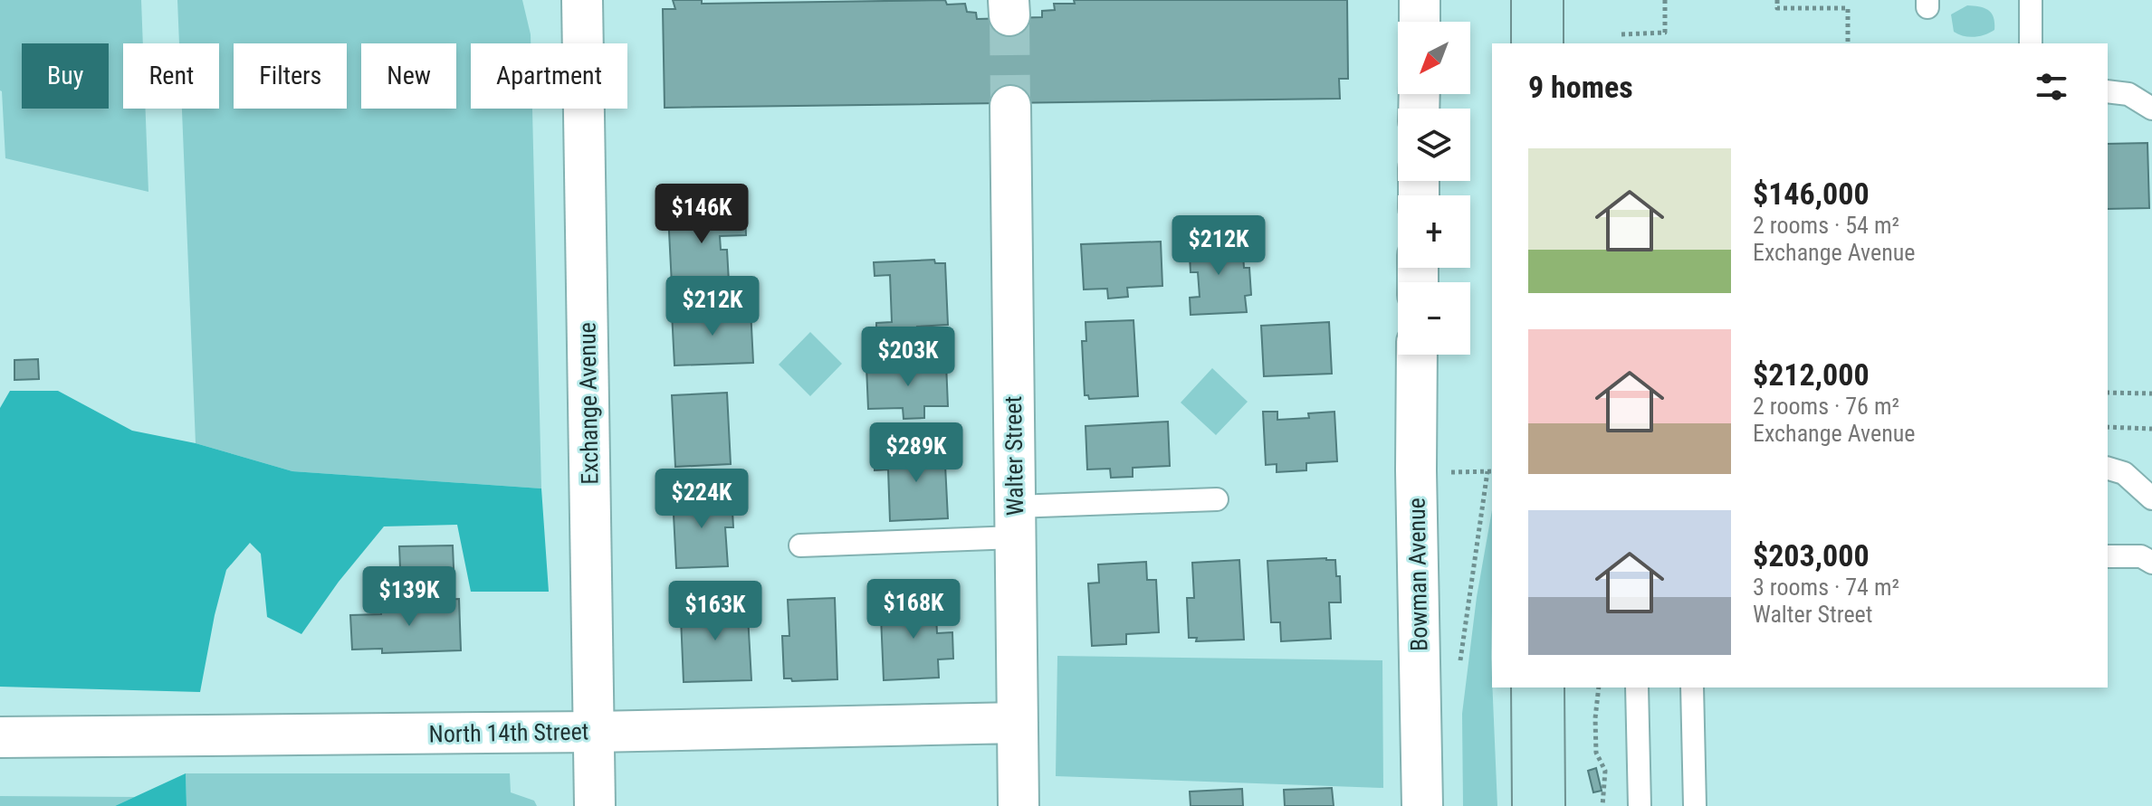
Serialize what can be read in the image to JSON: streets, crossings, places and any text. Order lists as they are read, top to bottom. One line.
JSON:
{"streets":{"street":["Exchange Avenue","Walter Street","Bowman Avenue","North 14th Street"]},"crossings":[["Exchange Avenue","North 14th Street"],["Walter Street","North 14th Street"]],"north":"bottom left","page":{"map_buttons":["+","−"],"chip":["Buy","Rent","Filters","New","Apartment"],"heading":"9 homes","list":[{"name":"$146,000","note":"2 rooms · 54 m² · Exchange Avenue"},{"name":"$212,000","note":"2 rooms · 76 m² · Exchange Avenue"},{"name":"$203,000","note":"3 rooms · 74 m² · Walter Street"}],"price":["$146K","$212K","$212K","$203K","$289K","$224K","$139K","$168K","$163K"]}}
